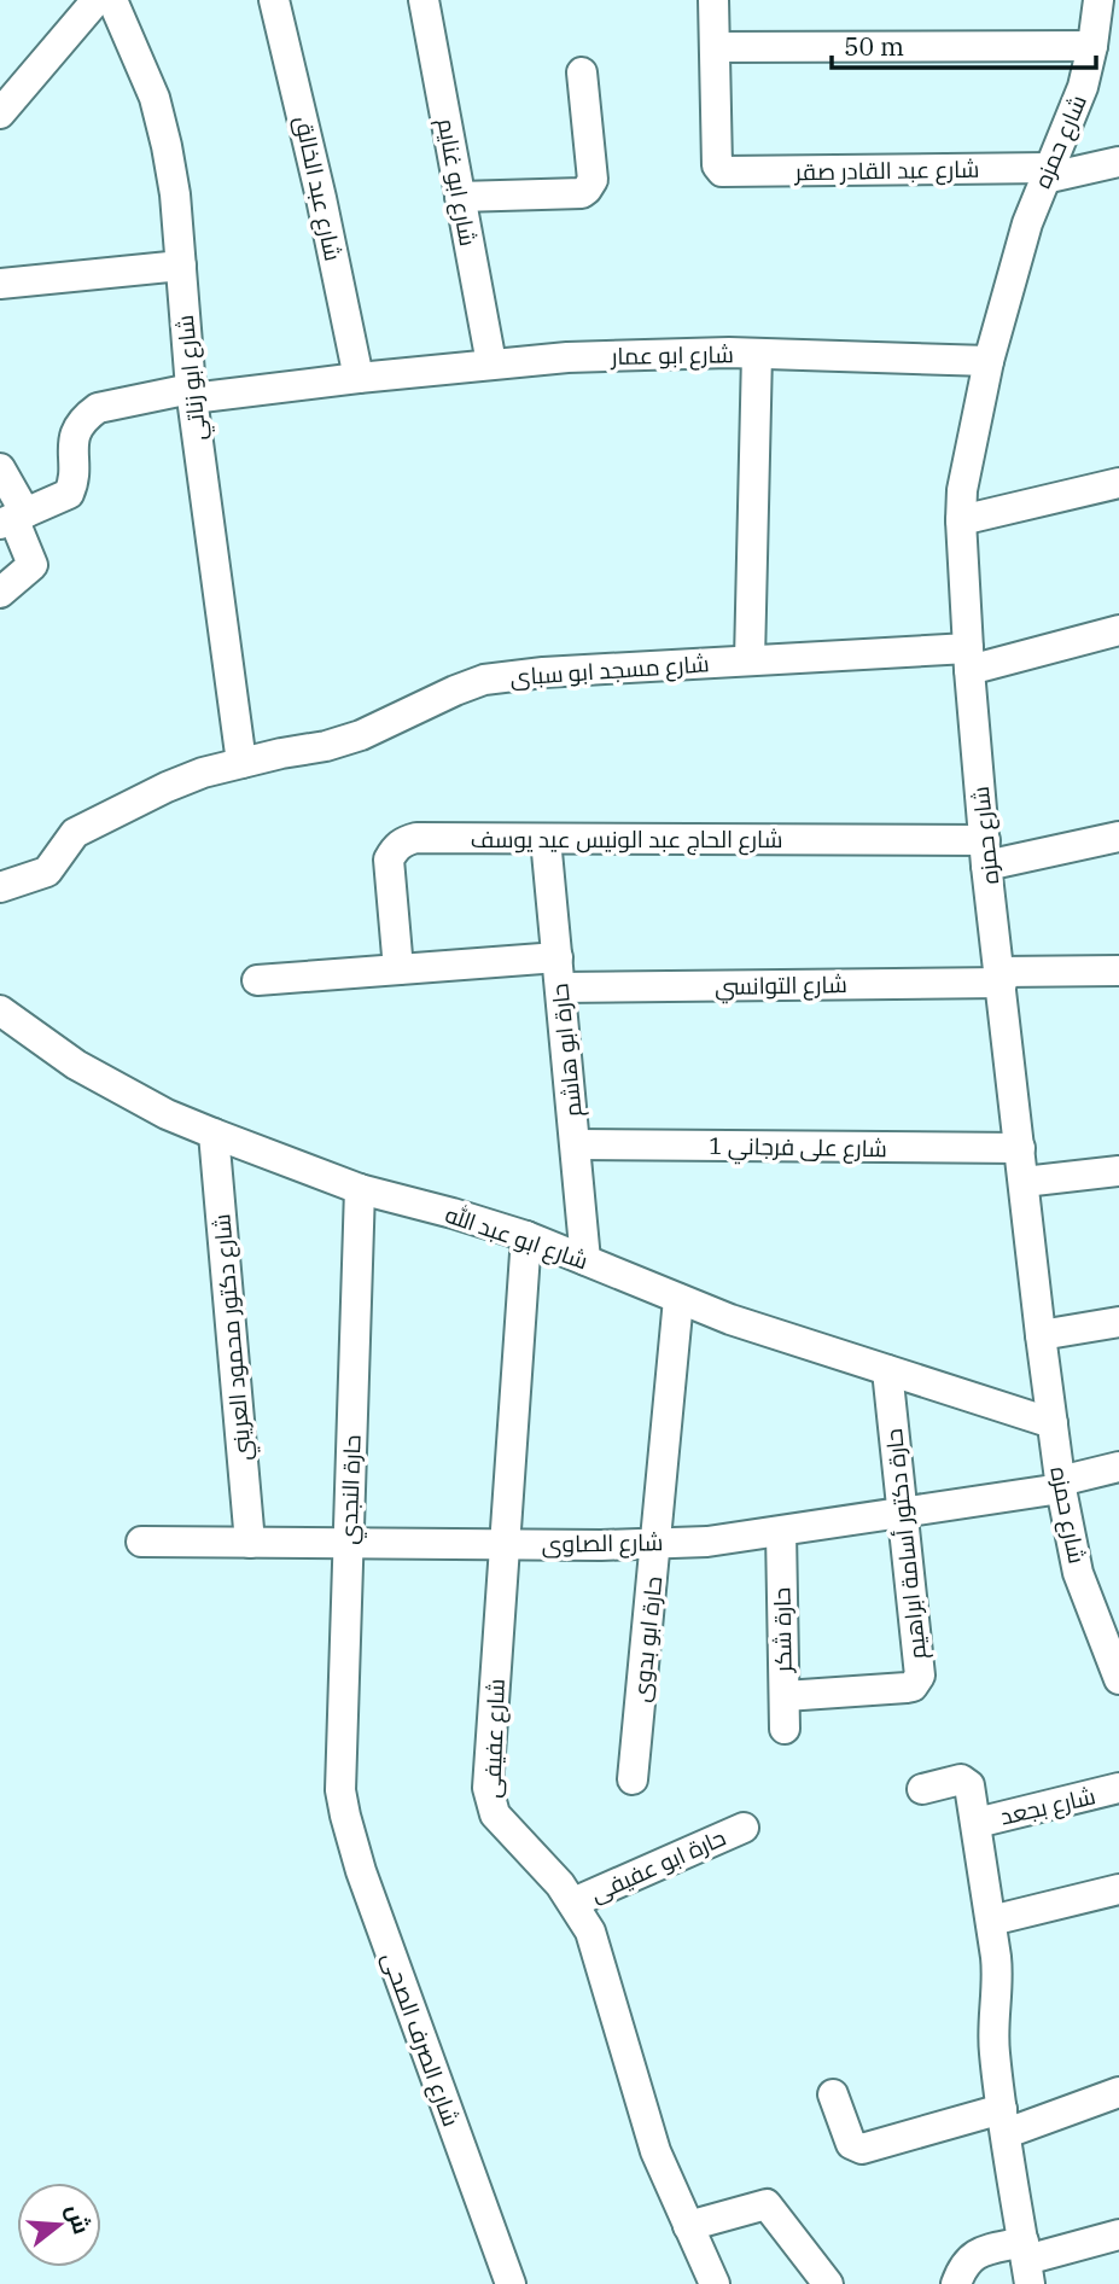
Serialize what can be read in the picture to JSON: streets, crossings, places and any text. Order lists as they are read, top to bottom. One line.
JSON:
{"streets":{"street":["شارع حمزه","شارع عبد القادر صقر","شارع ابو غنايم","شارع عبد الخالق","شارع ابو عمار","شارع ابو زناتي","شارع مسجد ابو سباى","شارع الحاج عبد الونيس عيد يوسف","شارع التوانسي","حارة ابو هاشم","شارع على فرجاني 1","شارع ابو عبد الله","شارع دكتور محمود العريني","حارة النجدي","شارع الصاوى","حارة دكتور أسامة ابراهيم","حارة شكر","حارة ابو بدوى","شارع عفيفى","شارع بجعد","حارة ابو عفيفى","شارع الصرف الصحى"]},"crossings":[["شارع حمزه","شارع عبد القادر صقر"],["شارع حمزه","شارع ابو عمار"],["شارع حمزه","شارع مسجد ابو سباى"],["شارع حمزه","شارع الحاج عبد الونيس عيد يوسف"],["شارع حمزه","شارع التوانسي"],["شارع حمزه","شارع على فرجاني 1"],["شارع حمزه","شارع ابو عبد الله"],["شارع حمزه","شارع الصاوى"],["شارع ابو غنايم","شارع ابو عمار"],["شارع عبد الخالق","شارع ابو عمار"],["شارع ابو عمار","شارع ابو زناتي"],["شارع ابو زناتي","شارع مسجد ابو سباى"],["شارع الحاج عبد الونيس عيد يوسف","حارة ابو هاشم"],["شارع التوانسي","حارة ابو هاشم"],["حارة ابو هاشم","شارع على فرجاني 1"],["حارة ابو هاشم","شارع ابو عبد الله"],["شارع ابو عبد الله","شارع دكتور محمود العريني"],["شارع ابو عبد الله","حارة النجدي"],["شارع ابو عبد الله","حارة دكتور أسامة ابراهيم"],["شارع ابو عبد الله","حارة ابو بدوى"],["شارع ابو عبد الله","شارع عفيفى"],["شارع دكتور محمود العريني","شارع الصاوى"],["حارة النجدي","شارع الصاوى"],["حارة النجدي","شارع الصرف الصحى"],["شارع الصاوى","حارة دكتور أسامة ابراهيم"],["شارع الصاوى","حارة شكر"],["شارع الصاوى","حارة ابو بدوى"],["شارع الصاوى","شارع عفيفى"],["حارة دكتور أسامة ابراهيم","حارة شكر"],["شارع عفيفى","حارة ابو عفيفى"]],"scale_bar":"50 m","north":"right"}
